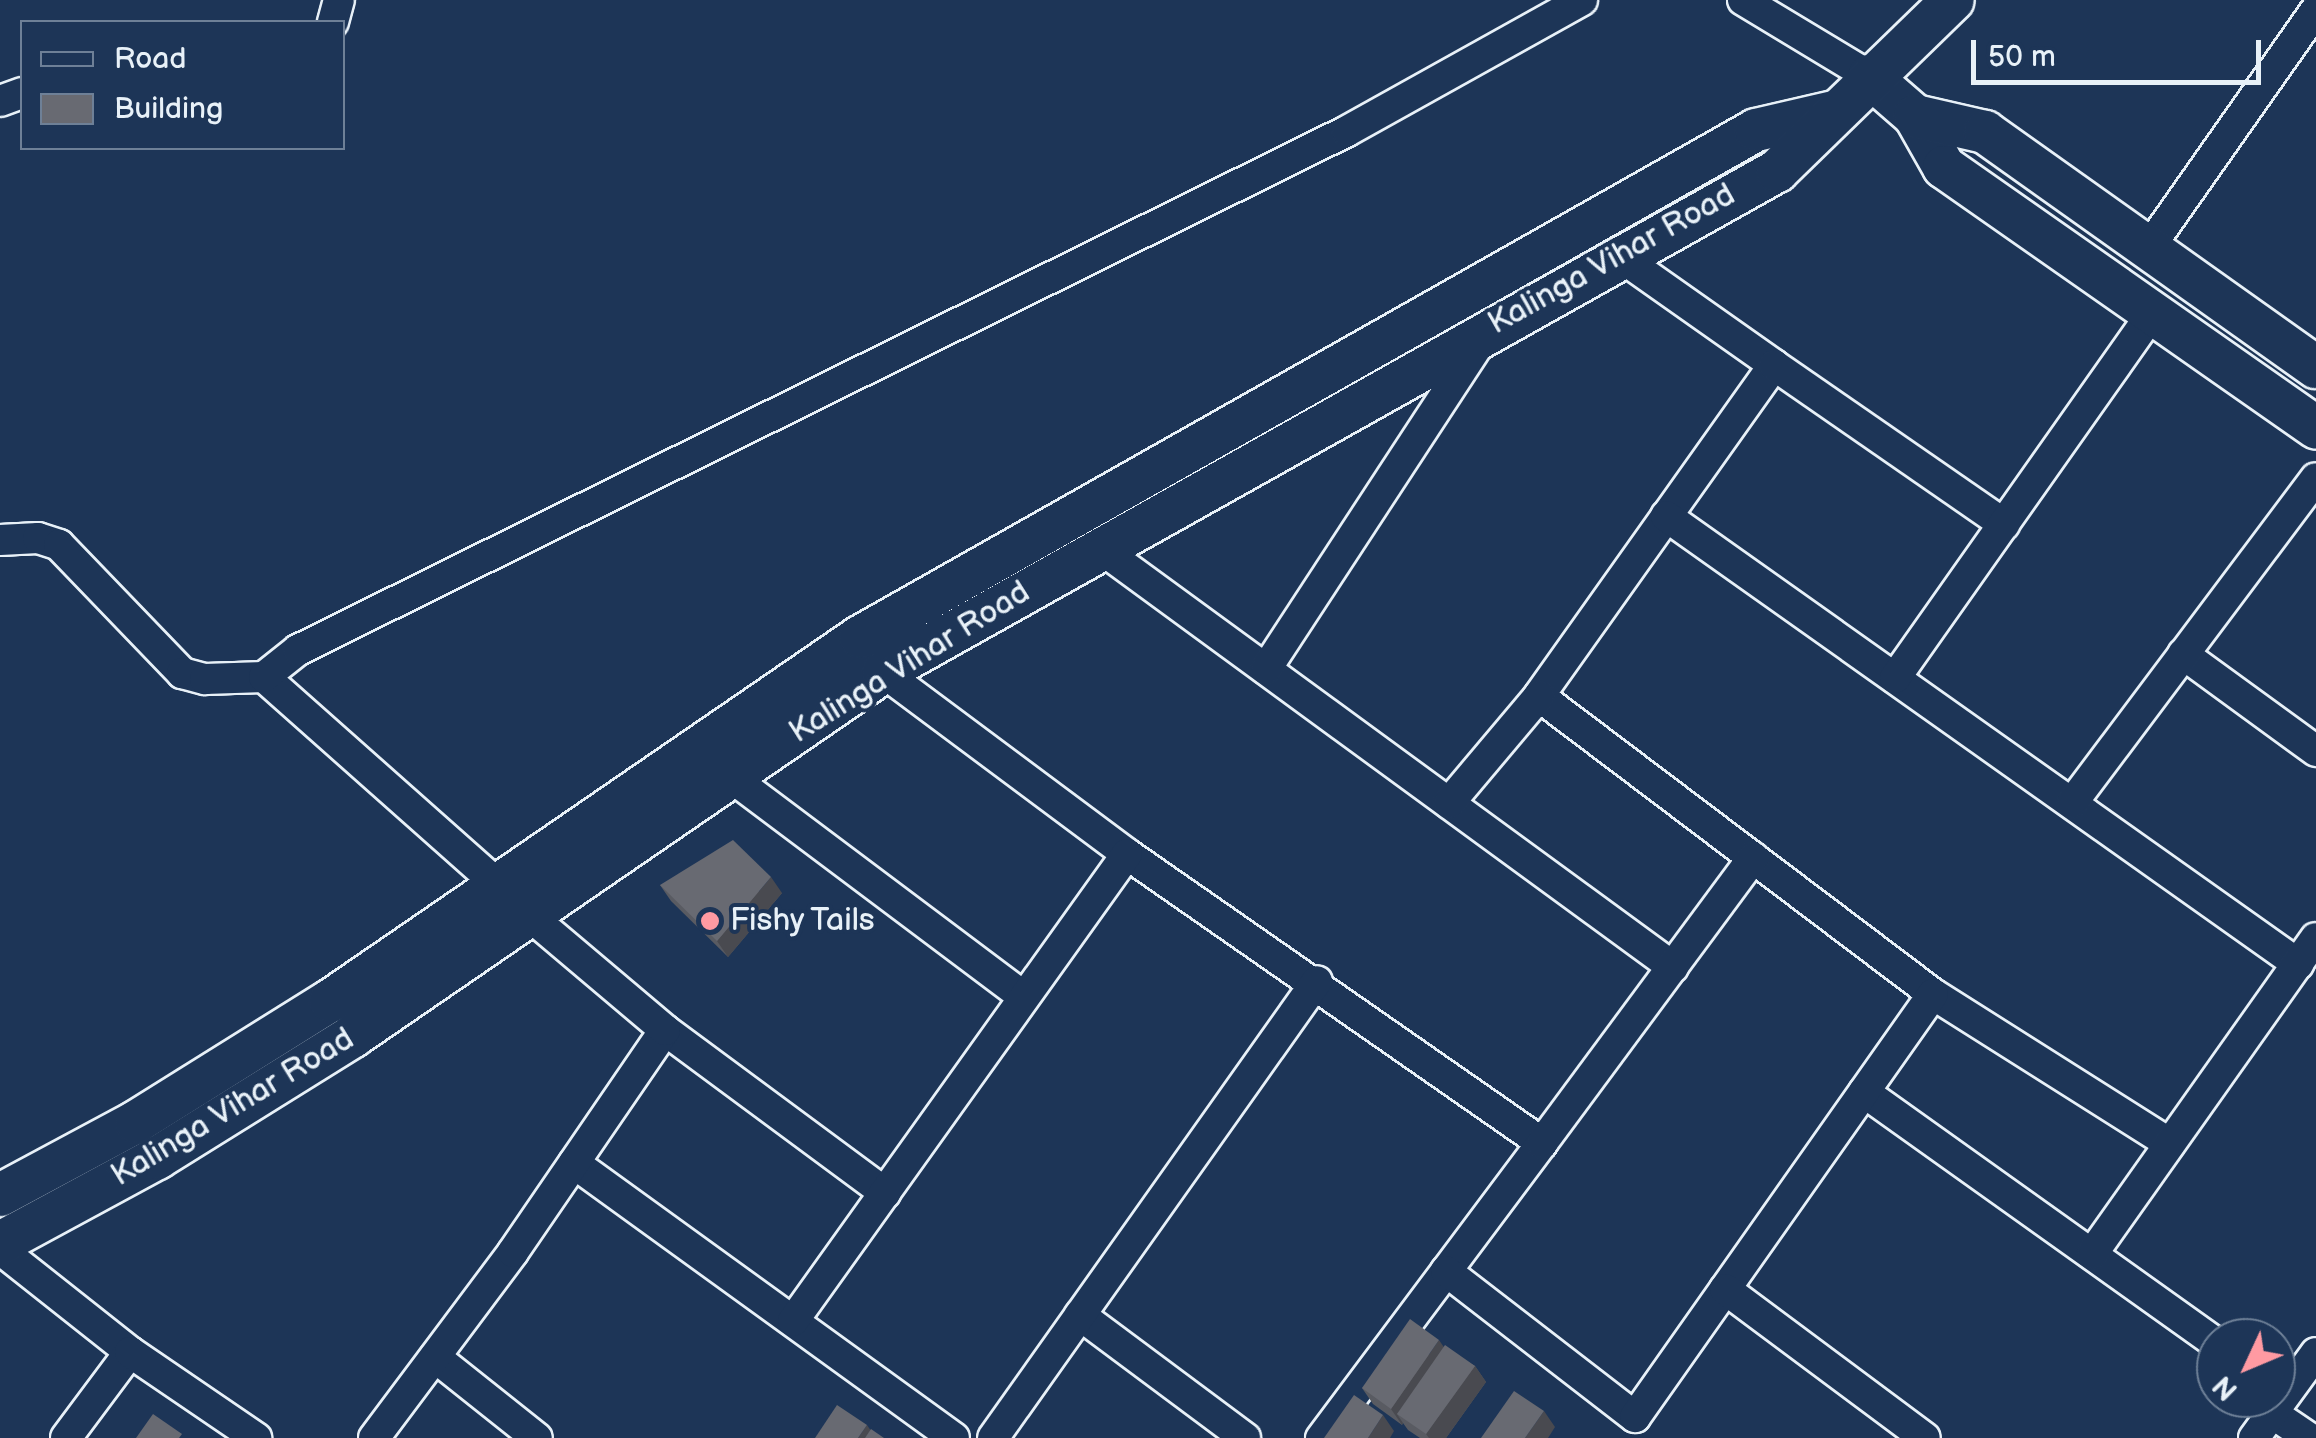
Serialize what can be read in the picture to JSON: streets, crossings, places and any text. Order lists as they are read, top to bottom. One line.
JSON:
{"streets":{"street":["Kalinga Vihar Road"]},"places":["Fishy Tails"],"legend":["Road","Building"],"scale_bar":"50 m","north":"bottom left"}
